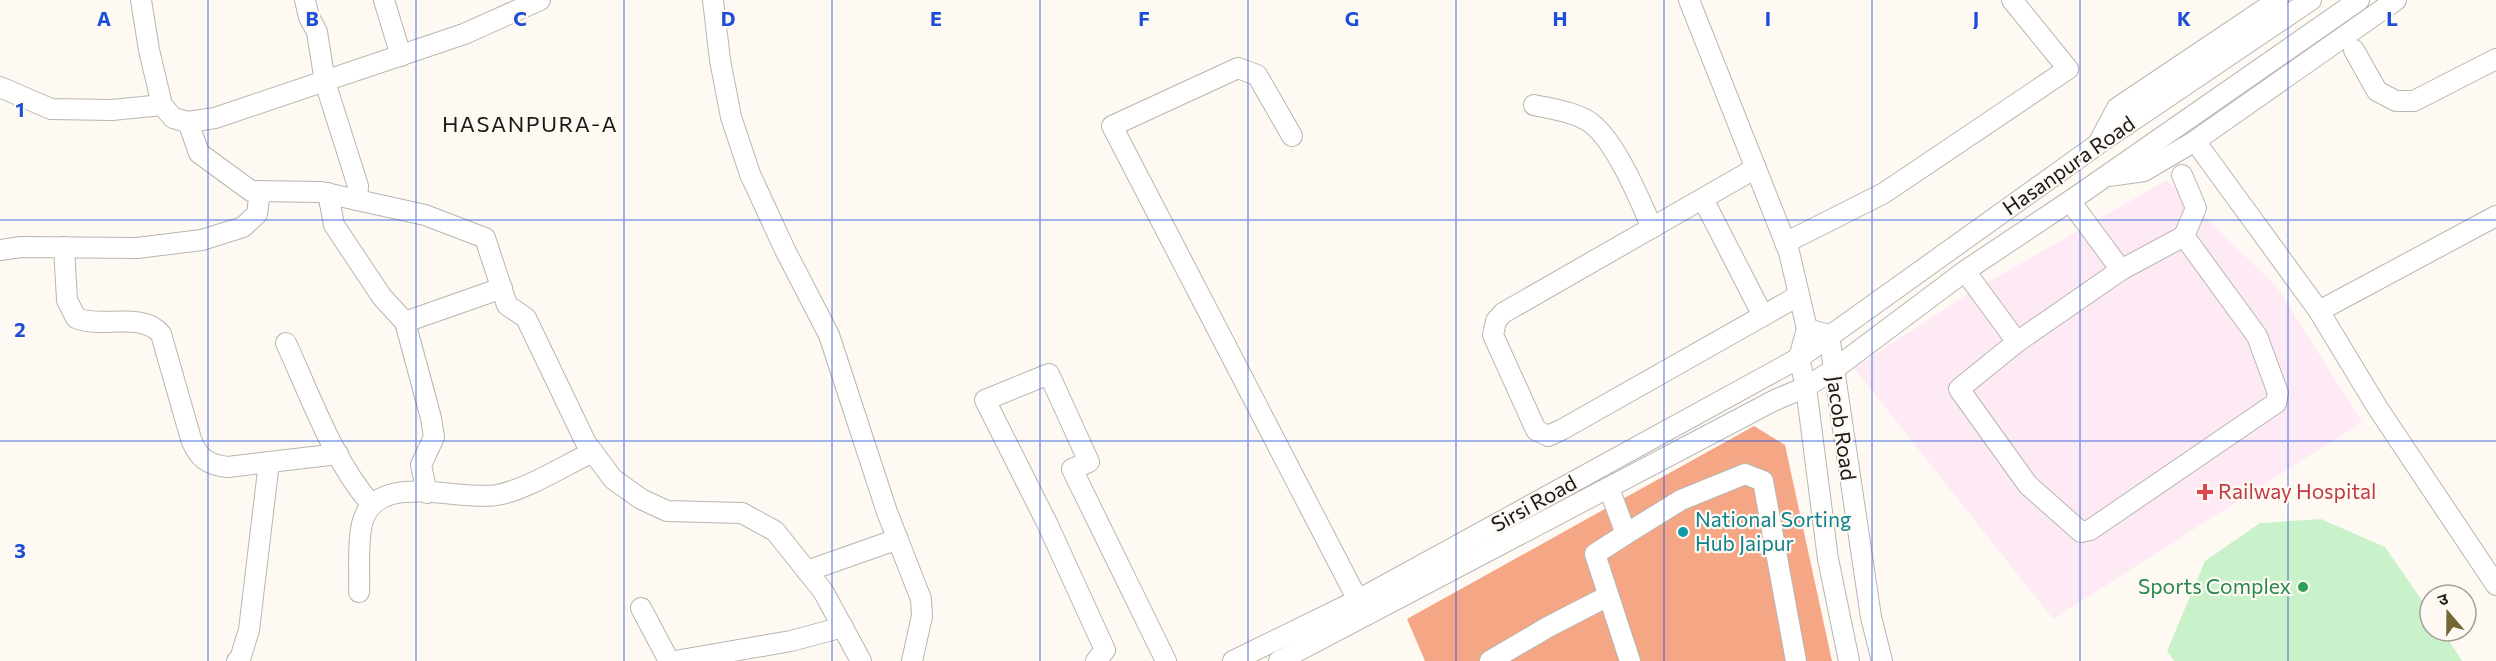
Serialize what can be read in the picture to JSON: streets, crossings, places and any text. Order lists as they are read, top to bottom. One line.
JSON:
{"streets":{"street":["Hasanpura Road","Jacob Road","Sirsi Road"]},"crossings":[["Hasanpura Road","Jacob Road"],["Hasanpura Road","Sirsi Road"],["Jacob Road","Sirsi Road"]],"districts":["HASANPURA-A"],"places":{"health":["Railway Hospital"],"other":["National Sorting Hub Jaipur","Sports Complex"]},"north":"top","grid":{"columns":["A","B","C","D","E","F","G","H","I","J","K","L"],"rows":["1","2","3"]}}
